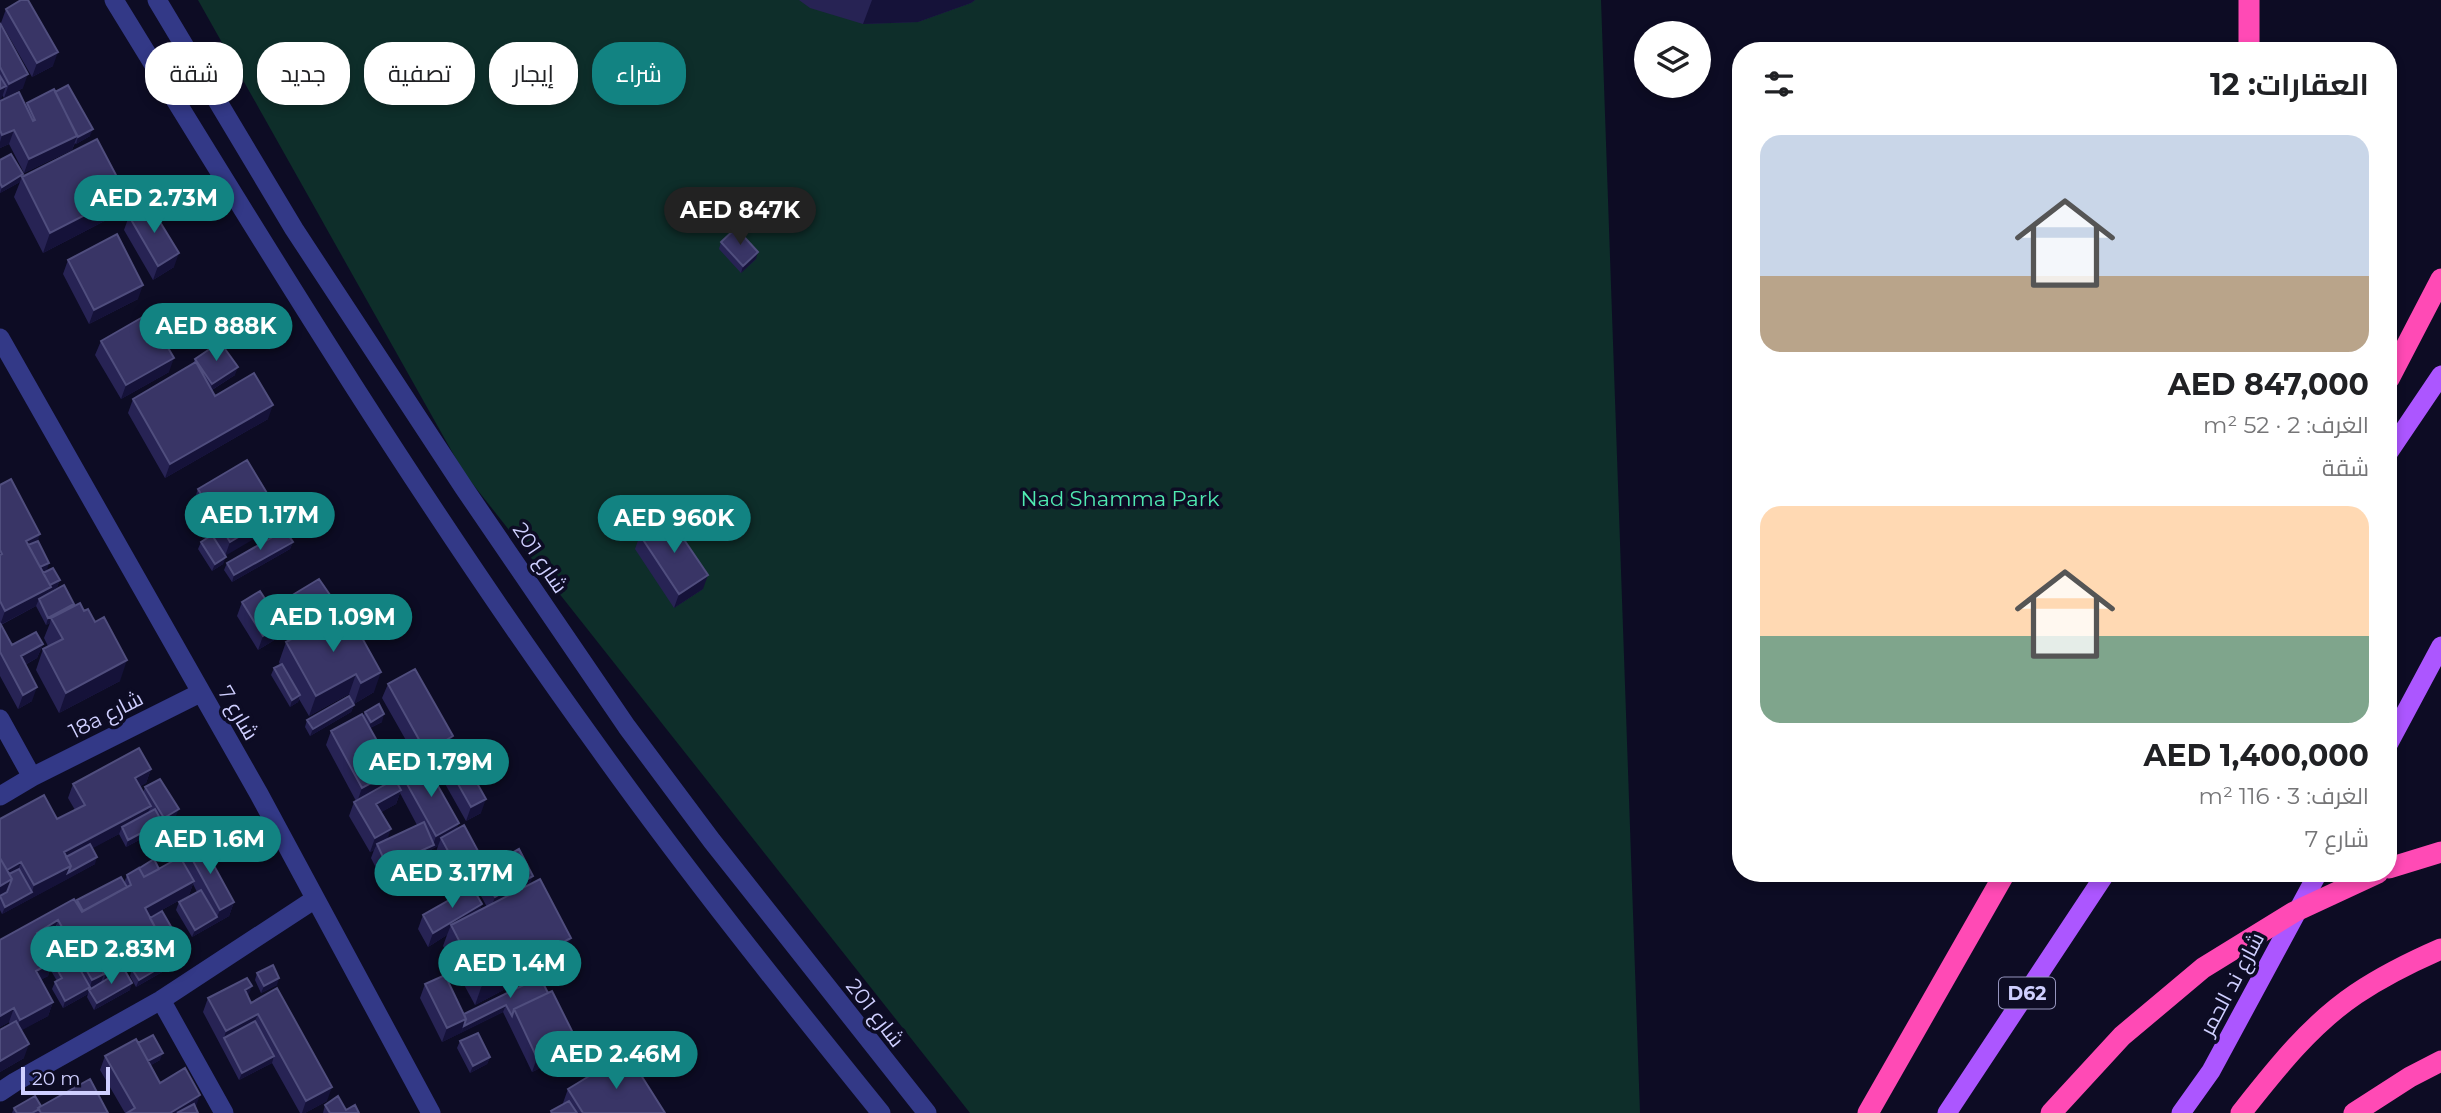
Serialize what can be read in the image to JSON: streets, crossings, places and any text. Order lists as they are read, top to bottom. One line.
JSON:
{"streets":{"main road":["شارع ند الحمر","D62"],"street":["شارع 201","شارع 7","18a شارع"]},"crossings":[["شارع 7","18a شارع"]],"parks":["Nad Shamma Park"],"scale_bar":"20 m","page":{"chip":["شراء","إيجار","تصفية","جديد","شقة"],"heading":"العقارات: 12","list":[{"name":"AED 847,000","note":"الغرف: 2 · 52 m² · شقة"},{"name":"AED 1,400,000","note":"الغرف: 3 · 116 m² · شارع 7"}],"price":["AED 2.73M","AED 847K","AED 888K","AED 1.17M","AED 960K","AED 1.09M","AED 1.79M","AED 1.6M","AED 3.17M","AED 2.83M","AED 1.4M","AED 2.46M"],"scale":"20 m"}}
